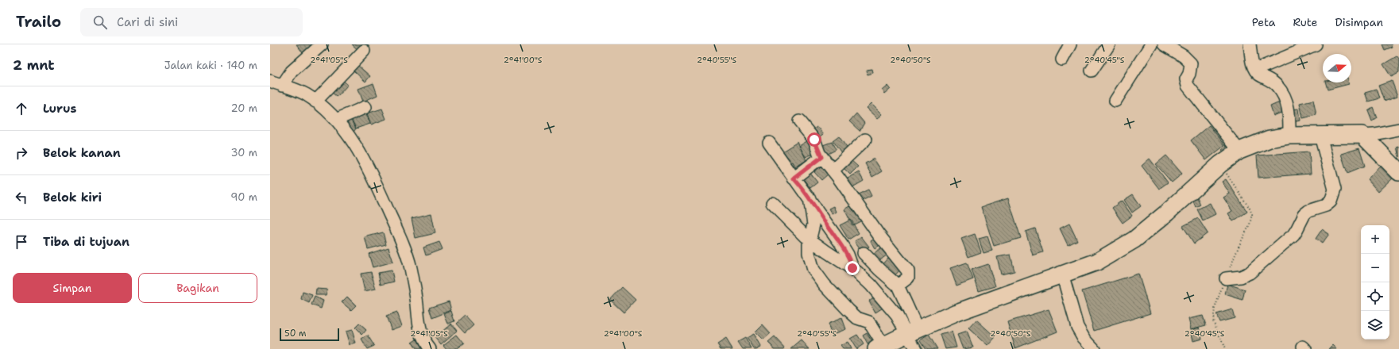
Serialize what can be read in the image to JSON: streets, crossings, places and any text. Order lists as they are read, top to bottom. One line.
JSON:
{"scale_bar":"50 m","north":"right","page":{"header":"Trailo","search":"Cari di sini","nav":["Peta","Rute","Disimpan"],"heading":["2 mnt","Jalan kaki · 140 m"],"list":[["Lurus","20 m"],["Belok kanan","30 m"],["Belok kiri","90 m"],"Tiba di tujuan"],"map_buttons":["+","−"],"buttons":["Simpan","Bagikan"],"scale":"50 m"},"coordinates":["2°41'05\"S","2°41'00\"S","2°40'55\"S","2°40'50\"S","2°40'45\"S"]}
